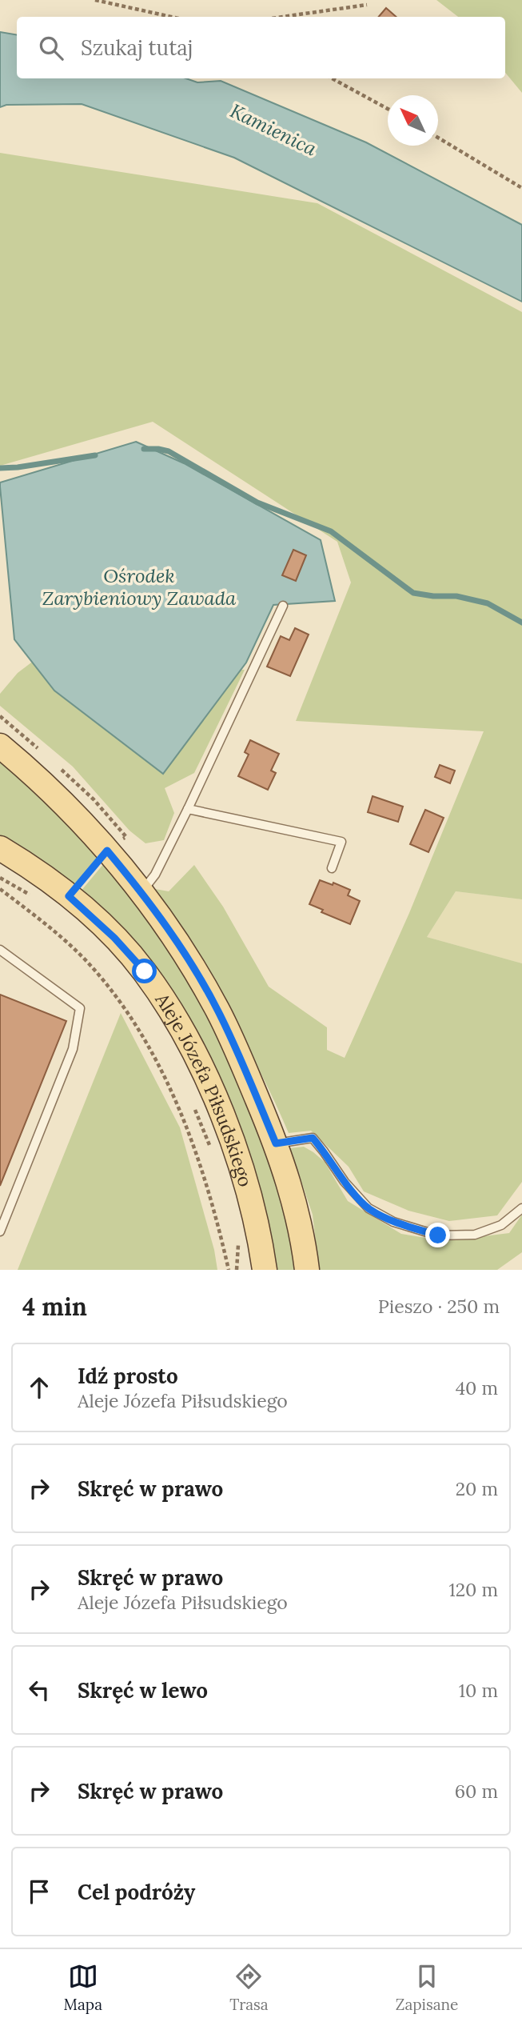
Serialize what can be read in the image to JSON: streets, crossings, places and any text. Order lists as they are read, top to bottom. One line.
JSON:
{"streets":{"main road":["Aleje Józefa Piłsudskiego"]},"water":["Kamienica","Ośrodek Zarybieniowy Zawada"],"north":"top left","page":{"search":"Szukaj tutaj","heading":["4 min","Pieszo · 250 m"],"list":[["Idź prosto","Aleje Józefa Piłsudskiego","40 m"],["Skręć w prawo","20 m"],["Skręć w prawo","Aleje Józefa Piłsudskiego","120 m"],["Skręć w lewo","10 m"],["Skręć w prawo","60 m"],"Cel podróży"],"nav":["Mapa","Trasa","Zapisane"]}}
